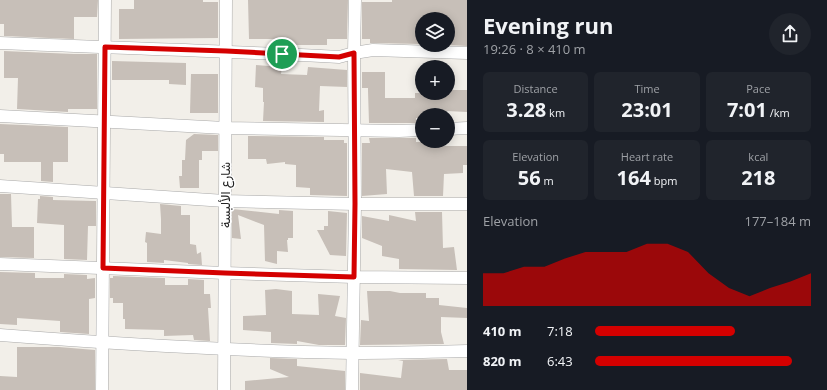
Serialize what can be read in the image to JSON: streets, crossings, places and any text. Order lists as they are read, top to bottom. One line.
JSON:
{"streets":{"street":["شارع الألبسة"]},"page":{"heading":["Evening run","19:26 · 8 × 410 m"],"map_buttons":["+","−"],"stats":[["Distance","3.28 km"],["Time","23:01"],["Pace","7:01 /km"],["Elevation","56 m"],["Heart rate","164 bpm"],["kcal","218"]],"chart":["Elevation","177–184 m"],"list":[{"name":"410 m","note":"7:18"},{"name":"820 m","note":"6:43"}]}}
